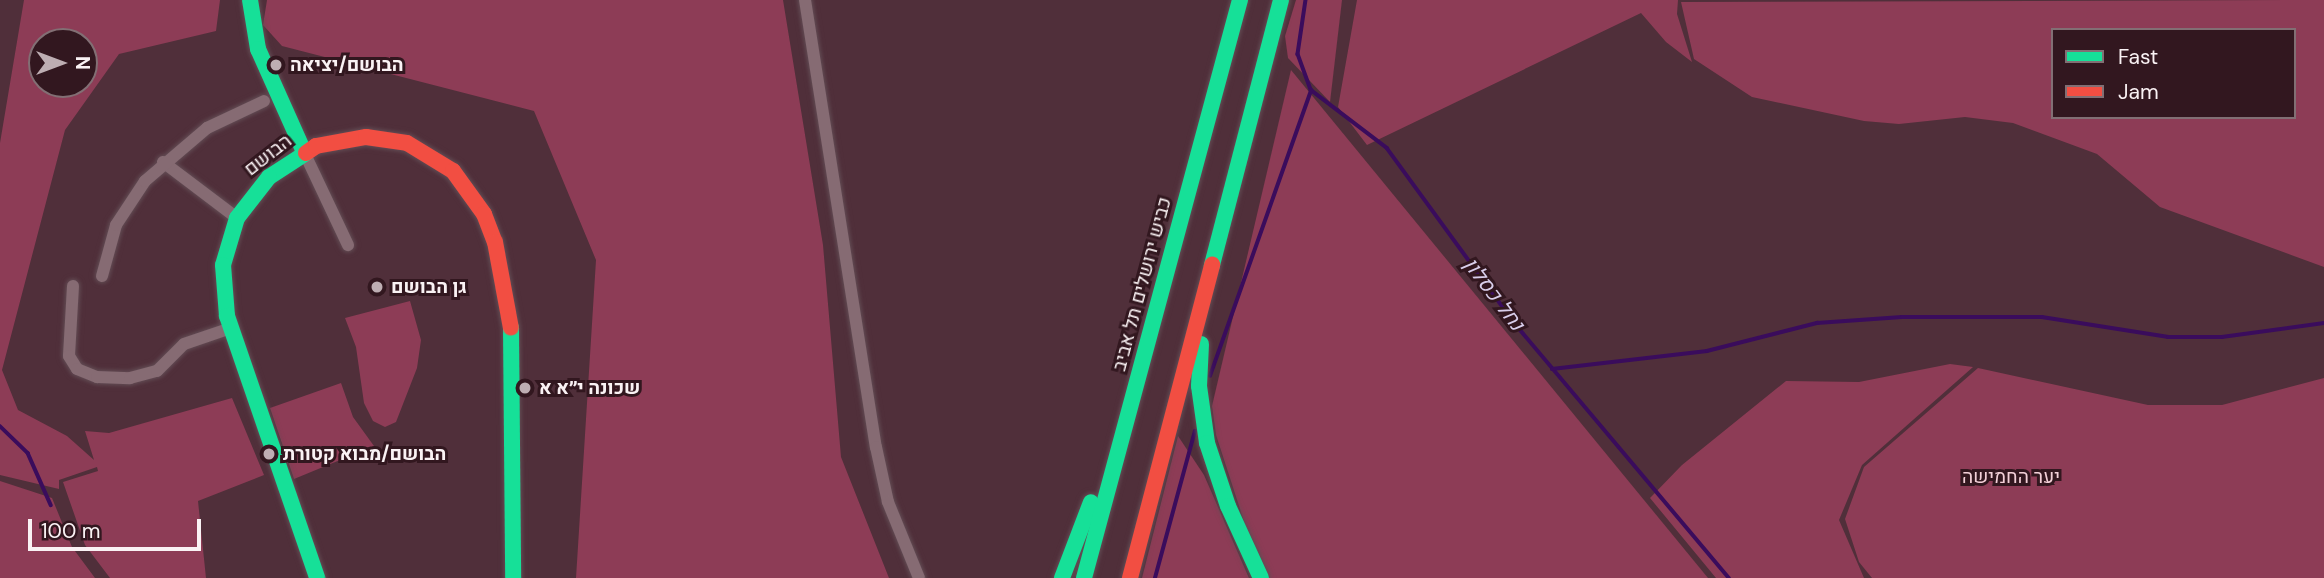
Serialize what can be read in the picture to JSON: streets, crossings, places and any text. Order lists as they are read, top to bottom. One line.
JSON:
{"streets":{"main road":["הבושם","כביש ירושלים תל אביב"]},"water":["נחל כסלון"],"parks":["יער החמישה"],"places":["הבושם/יציאה","גן הבושם","שכונה י״א א","הבושם/מבוא קטורת"],"legend":["Fast","Jam"],"scale_bar":"100 m","north":"right"}
